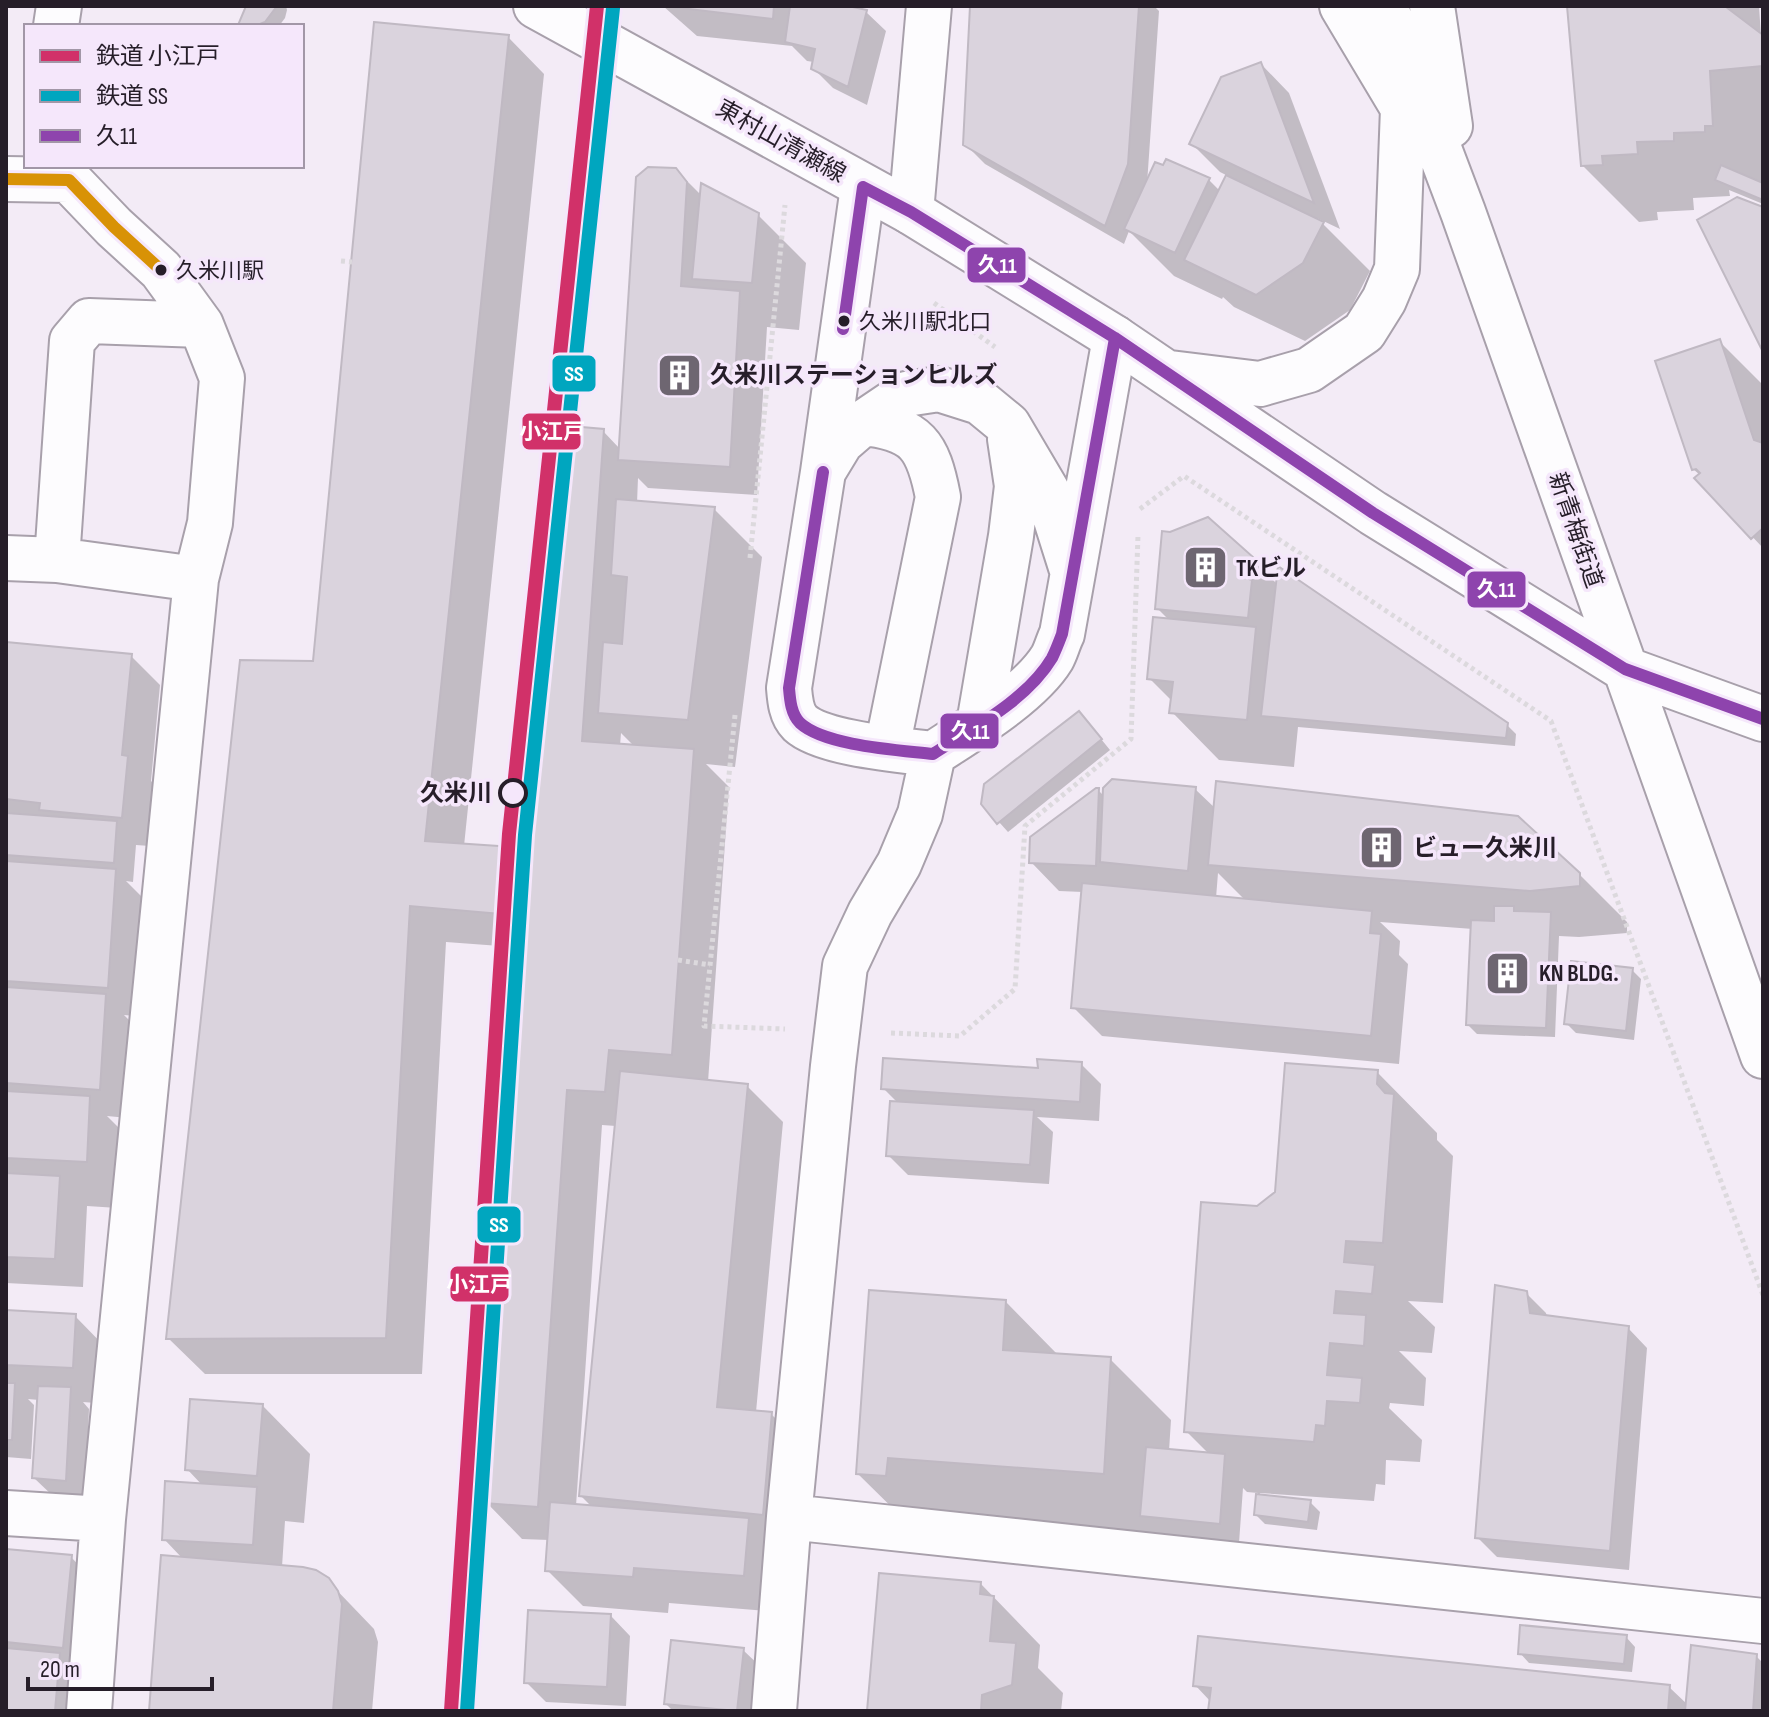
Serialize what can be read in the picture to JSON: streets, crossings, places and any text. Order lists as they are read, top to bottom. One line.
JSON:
{"streets":{"street":["東村山清瀬線","新青梅街道"]},"crossings":[["東村山清瀬線","新青梅街道"]],"places":{"other":["久米川駅","久米川駅北口","久米川"],"building":["久米川ステーションヒルズ","TKビル","ビュー久米川","KN BLDG."]},"lines":["rail line 小江戸","rail line SS","transit line 久11"],"legend":["鉄道 小江戸","鉄道 SS","久11"],"scale_bar":"20 m"}
